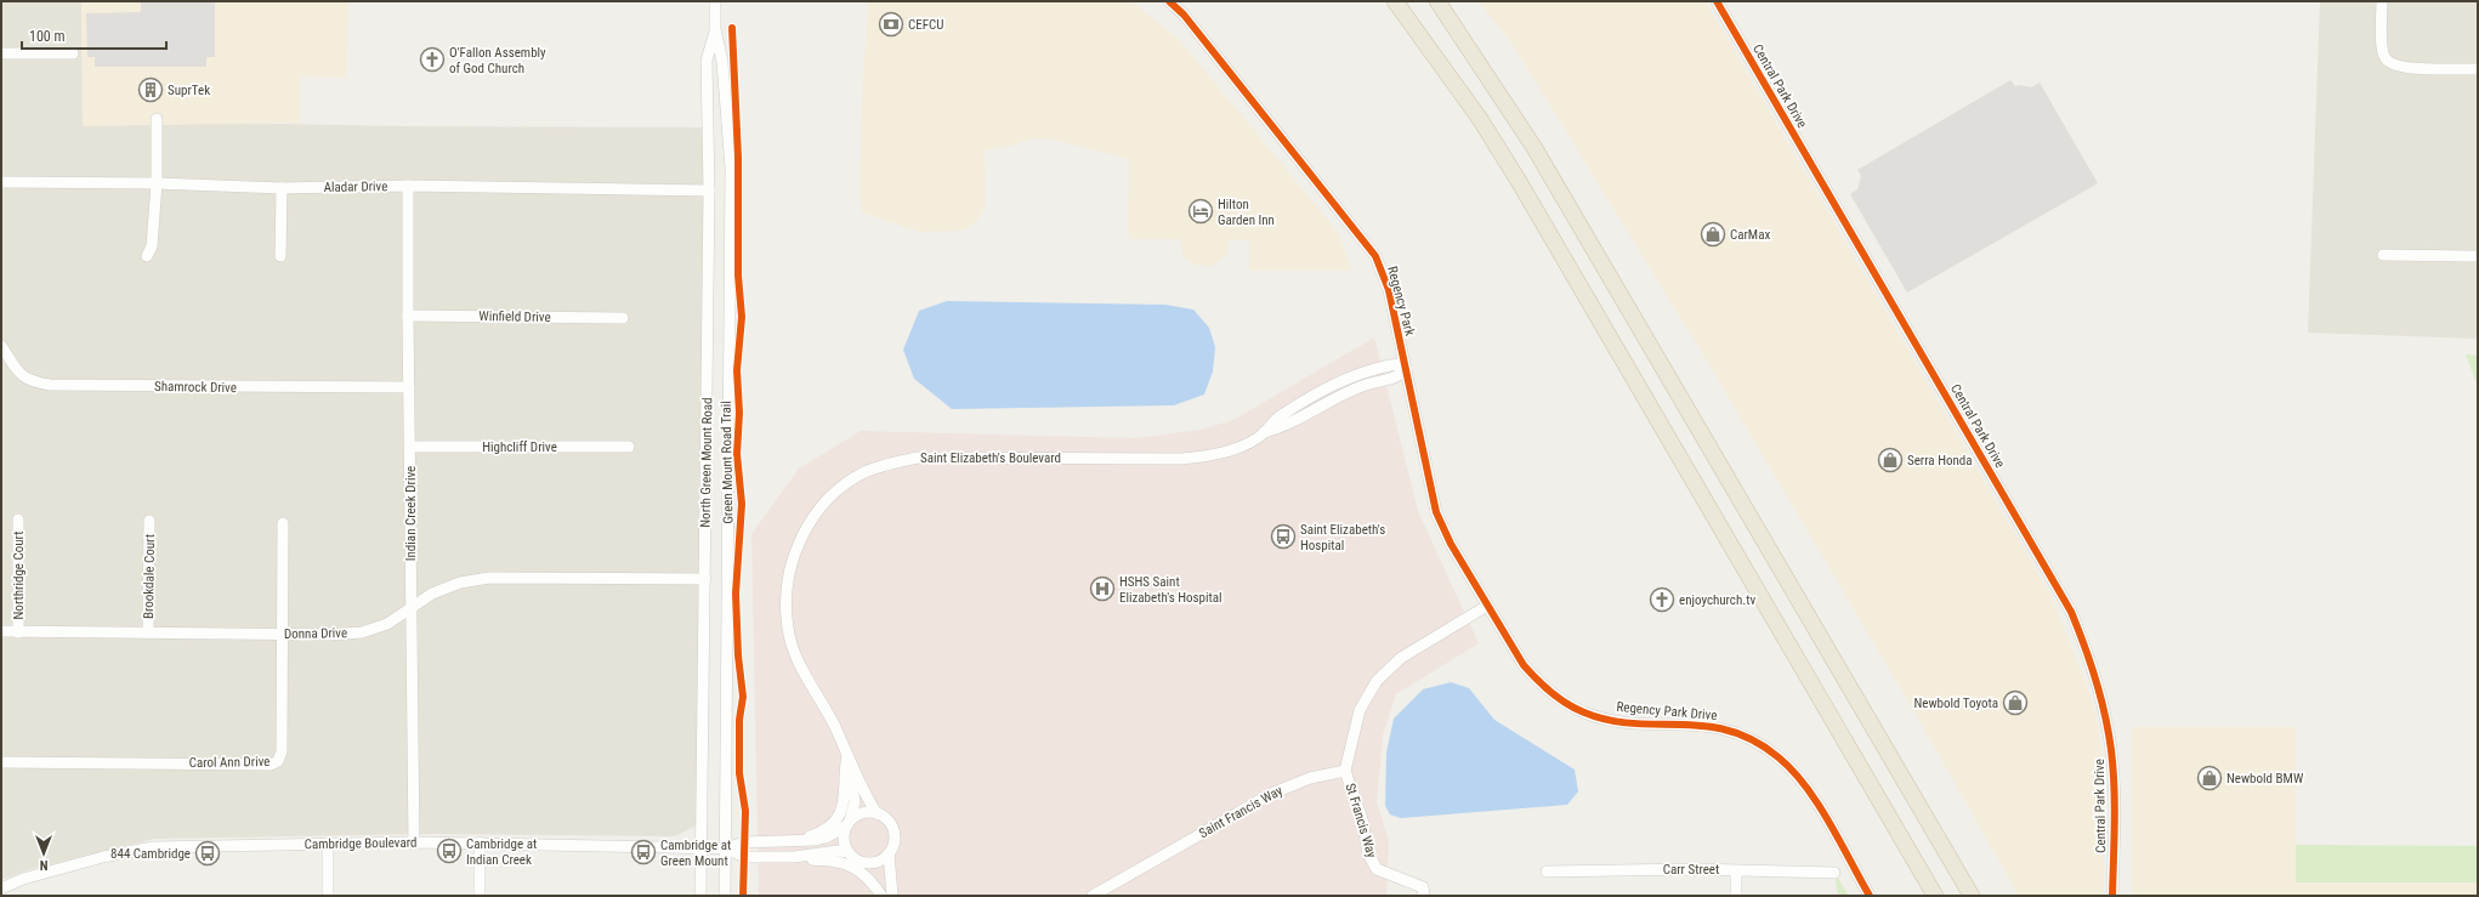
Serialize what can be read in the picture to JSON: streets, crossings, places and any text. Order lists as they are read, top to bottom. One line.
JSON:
{"streets":{"street":["Central Park Drive","Aladar Drive","Regency Park","Winfield Drive","Shamrock Drive","Highcliff Drive","Saint Elizabeth's Boulevard","North Green Mount Road","Indian Creek Drive","Northridge Court","Brookdale Court","Donna Drive","Regency Park Drive","Carol Ann Drive","Saint Francis Way","St Francis Way","Cambridge Boulevard","Carr Street"],"cycle path":["Green Mount Road Trail"]},"crossings":[["Aladar Drive","North Green Mount Road"],["Aladar Drive","Indian Creek Drive"],["Regency Park","Saint Elizabeth's Boulevard"],["Regency Park","Regency Park Drive"],["Winfield Drive","Indian Creek Drive"],["Shamrock Drive","Indian Creek Drive"],["Highcliff Drive","Indian Creek Drive"],["North Green Mount Road","Donna Drive"],["North Green Mount Road","Cambridge Boulevard"],["Indian Creek Drive","Donna Drive"],["Indian Creek Drive","Cambridge Boulevard"],["Northridge Court","Donna Drive"],["Brookdale Court","Donna Drive"],["Donna Drive","Carol Ann Drive"],["Saint Francis Way","St Francis Way"]],"places":{"bank":["CEFCU"],"church":["O'Fallon Assembly of God Church","enjoychurch.tv"],"building":["SuprTek"],"hotel":["Hilton Garden Inn"],"shop":["CarMax","Serra Honda","Newbold Toyota","Newbold BMW"],"bus stop":["Saint Elizabeth's Hospital","Cambridge at Indian Creek","Cambridge at Green Mount","844 Cambridge"],"hospital":["HSHS Saint Elizabeth's Hospital"]},"scale_bar":"100 m","north":"bottom"}
